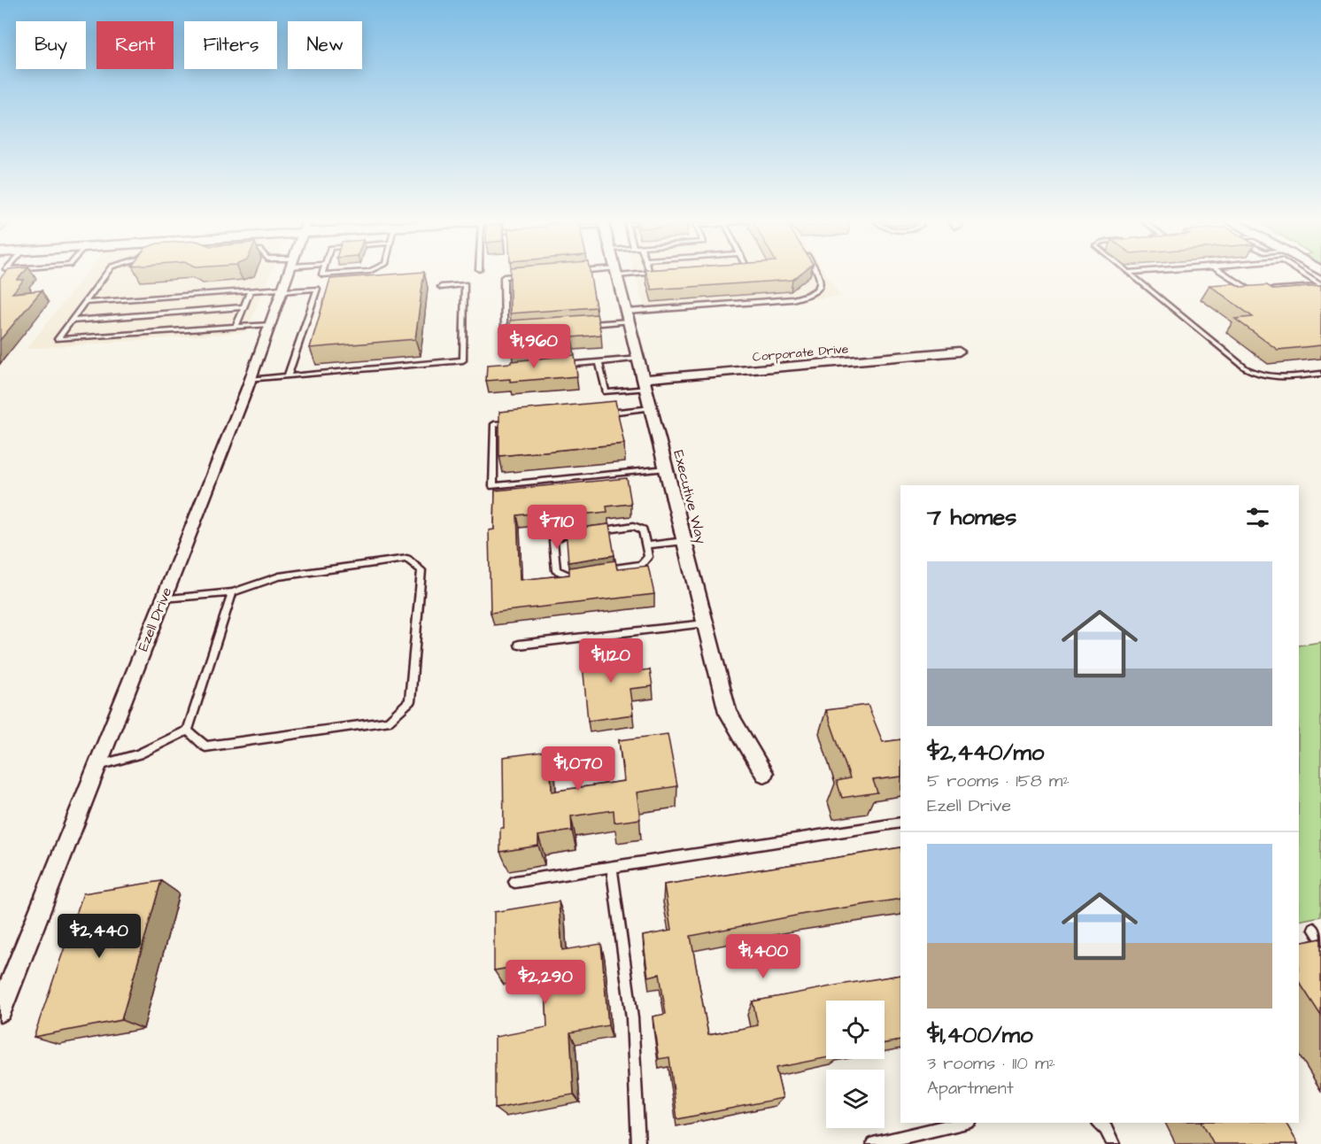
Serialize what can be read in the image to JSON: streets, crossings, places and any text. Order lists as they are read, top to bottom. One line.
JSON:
{"streets":{"street":["Corporate Drive","Executive Way","Ezell Drive"]},"crossings":[["Corporate Drive","Executive Way"]],"page":{"chip":["Buy","Rent","Filters","New"],"price":["$1,960","$710","$1,120","$1,070","$2,440","$1,400","$2,290"],"heading":"7 homes","list":[{"name":"$2,440/mo","note":"5 rooms · 158 m² · Ezell Drive"},{"name":"$1,400/mo","note":"3 rooms · 110 m² · Apartment"}]}}
